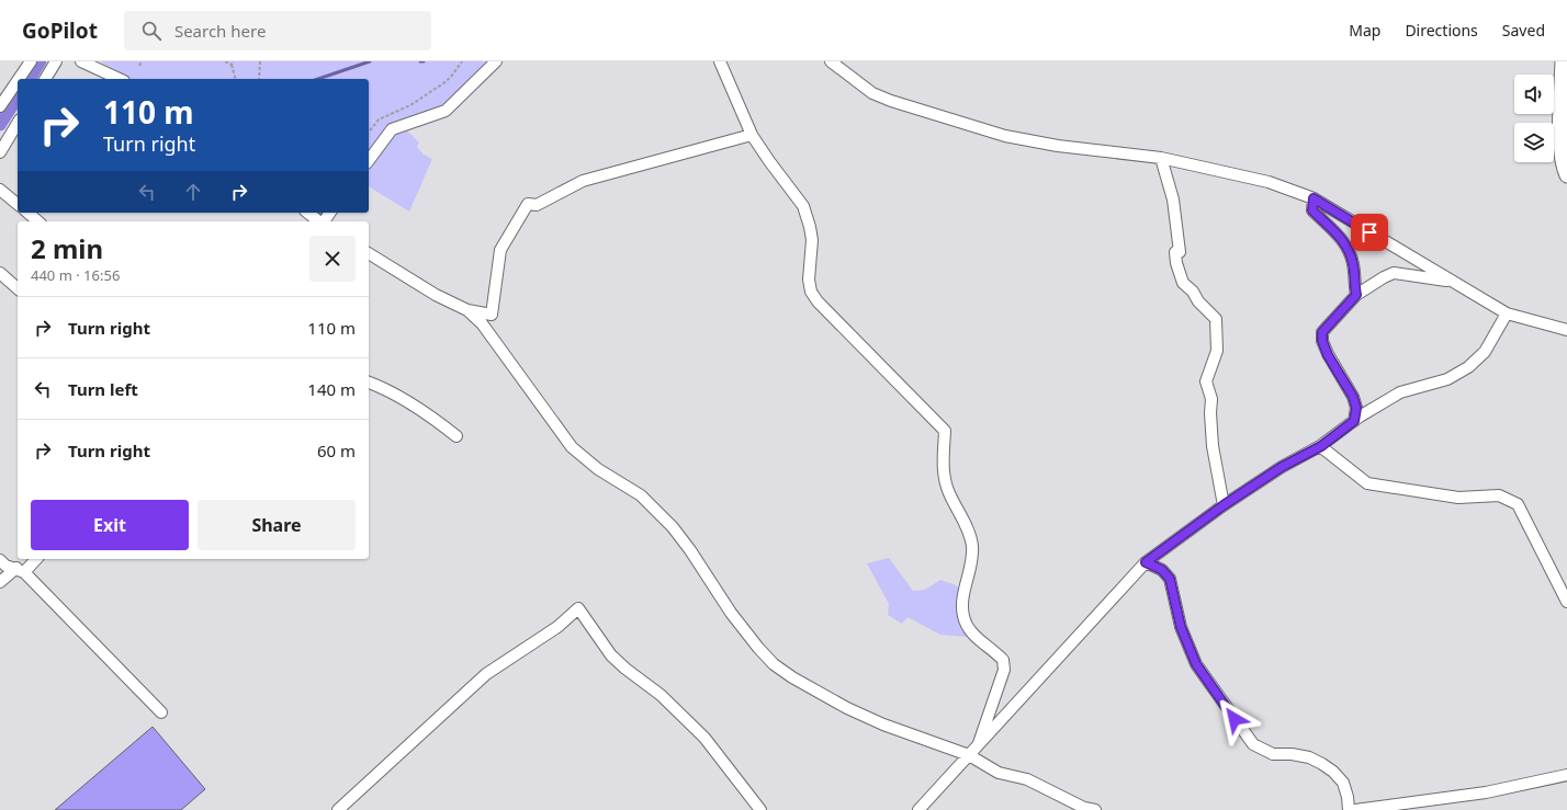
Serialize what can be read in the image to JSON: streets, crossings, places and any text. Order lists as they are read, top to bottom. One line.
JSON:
{"page":{"header":"GoPilot","search":"Search here","nav":["Map","Directions","Saved"],"turn":["110 m","Turn right"],"heading":["2 min","440 m · 16:56"],"list":[{"name":"Turn right","value":"110 m"},{"name":"Turn left","value":"140 m"},{"name":"Turn right","value":"60 m"}],"buttons":["Exit","Share"]}}
